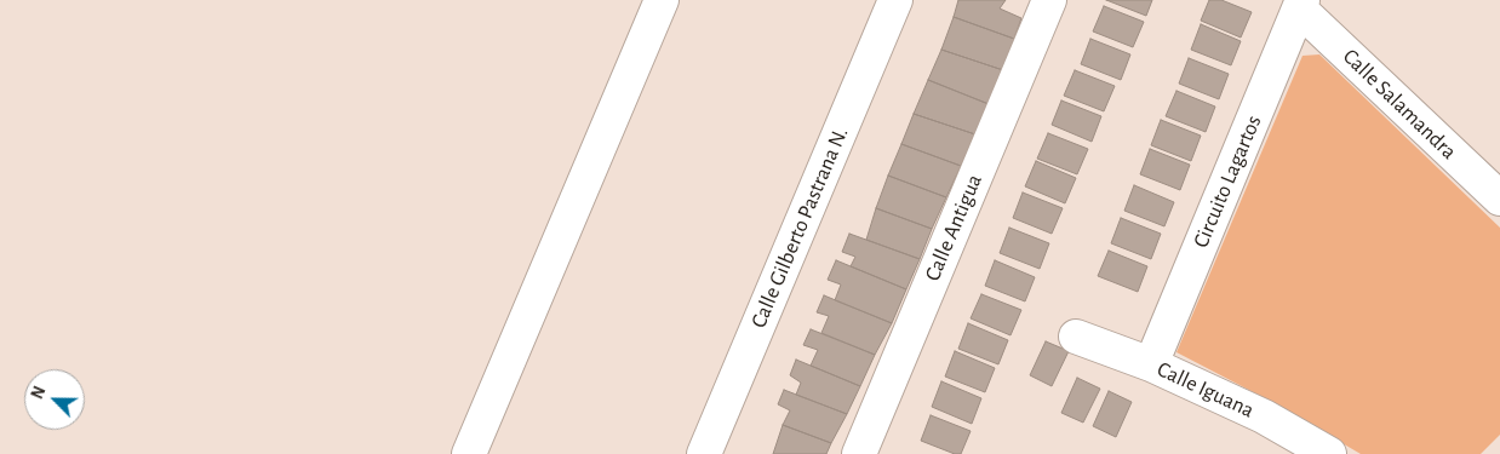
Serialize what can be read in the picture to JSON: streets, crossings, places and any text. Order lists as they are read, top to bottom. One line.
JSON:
{"streets":{"street":["Calle Salamandra","Circuito Lagartos","Calle Gilberto Pastrana N.","Calle Antigua","Calle Iguana"]},"crossings":[["Calle Salamandra","Circuito Lagartos"],["Circuito Lagartos","Calle Iguana"]],"north":"top left"}
